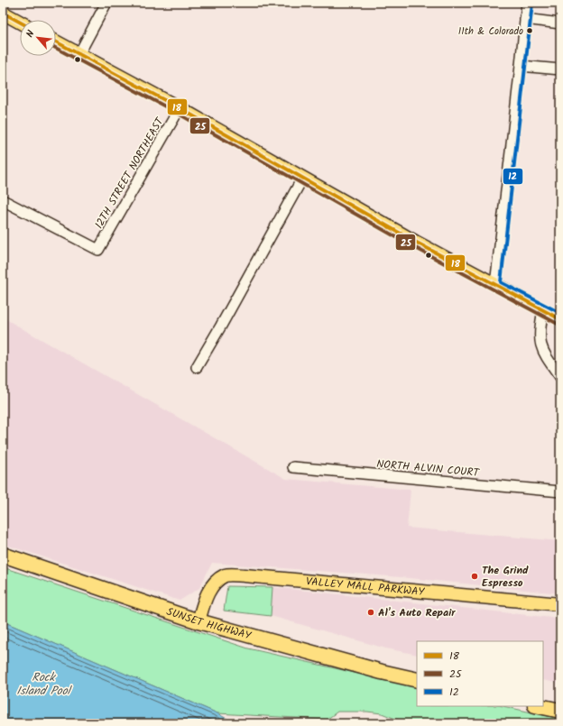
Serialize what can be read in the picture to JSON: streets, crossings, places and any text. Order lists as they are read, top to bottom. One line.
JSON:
{"streets":{"highway":["SUNSET HIGHWAY"],"main road":["VALLEY MALL PARKWAY"],"street":["12TH STREET NORTHEAST","NORTH ALVIN COURT"]},"crossings":[["VALLEY MALL PARKWAY","SUNSET HIGHWAY"]],"water":["Rock Island Pool"],"places":["11th & Colorado","The Grind Espresso","Al's Auto Repair"],"lines":["transit line 12","transit line 18","transit line 25"],"legend":["18","25","12"],"north":"top left"}
